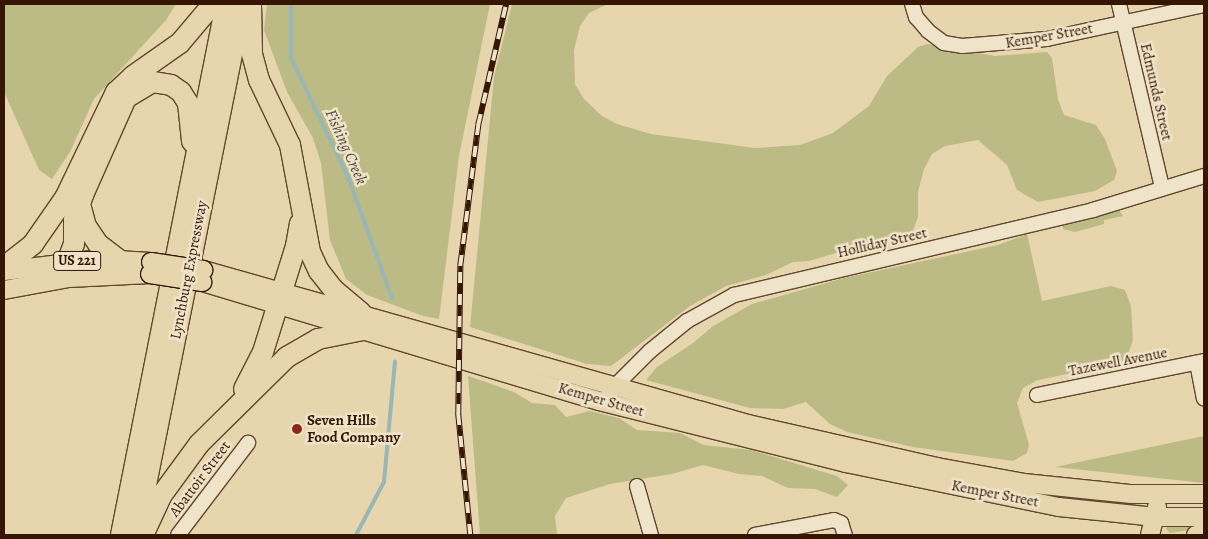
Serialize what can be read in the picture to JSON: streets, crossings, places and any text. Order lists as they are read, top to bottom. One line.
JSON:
{"streets":{"highway":["Lynchburg Expressway"],"main road":["Kemper Street","US 221"],"street":["Edmunds Street","Holliday Street","Tazewell Avenue","Abattoir Street"]},"crossings":[["Kemper Street","Edmunds Street"],["Kemper Street","Holliday Street"],["Edmunds Street","Holliday Street"]],"water":["Fishing Creek"],"places":["Seven Hills Food Company"]}
